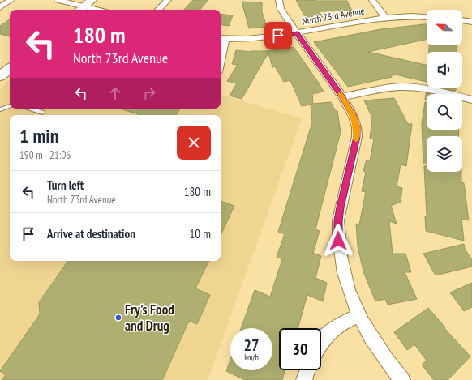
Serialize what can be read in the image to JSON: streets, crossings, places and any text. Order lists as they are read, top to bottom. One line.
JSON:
{"streets":{"street":["North 73rd Avenue"]},"places":["Fry's Food and Drug"],"north":"left","page":{"turn":["180 m","North 73rd Avenue"],"heading":["1 min","190 m · 21:06"],"list":[{"name":"Turn left","note":"North 73rd Avenue","value":"180 m"},{"name":"Arrive at destination","value":"10 m"}],"speed":"27 km/h","limit":"30"}}
